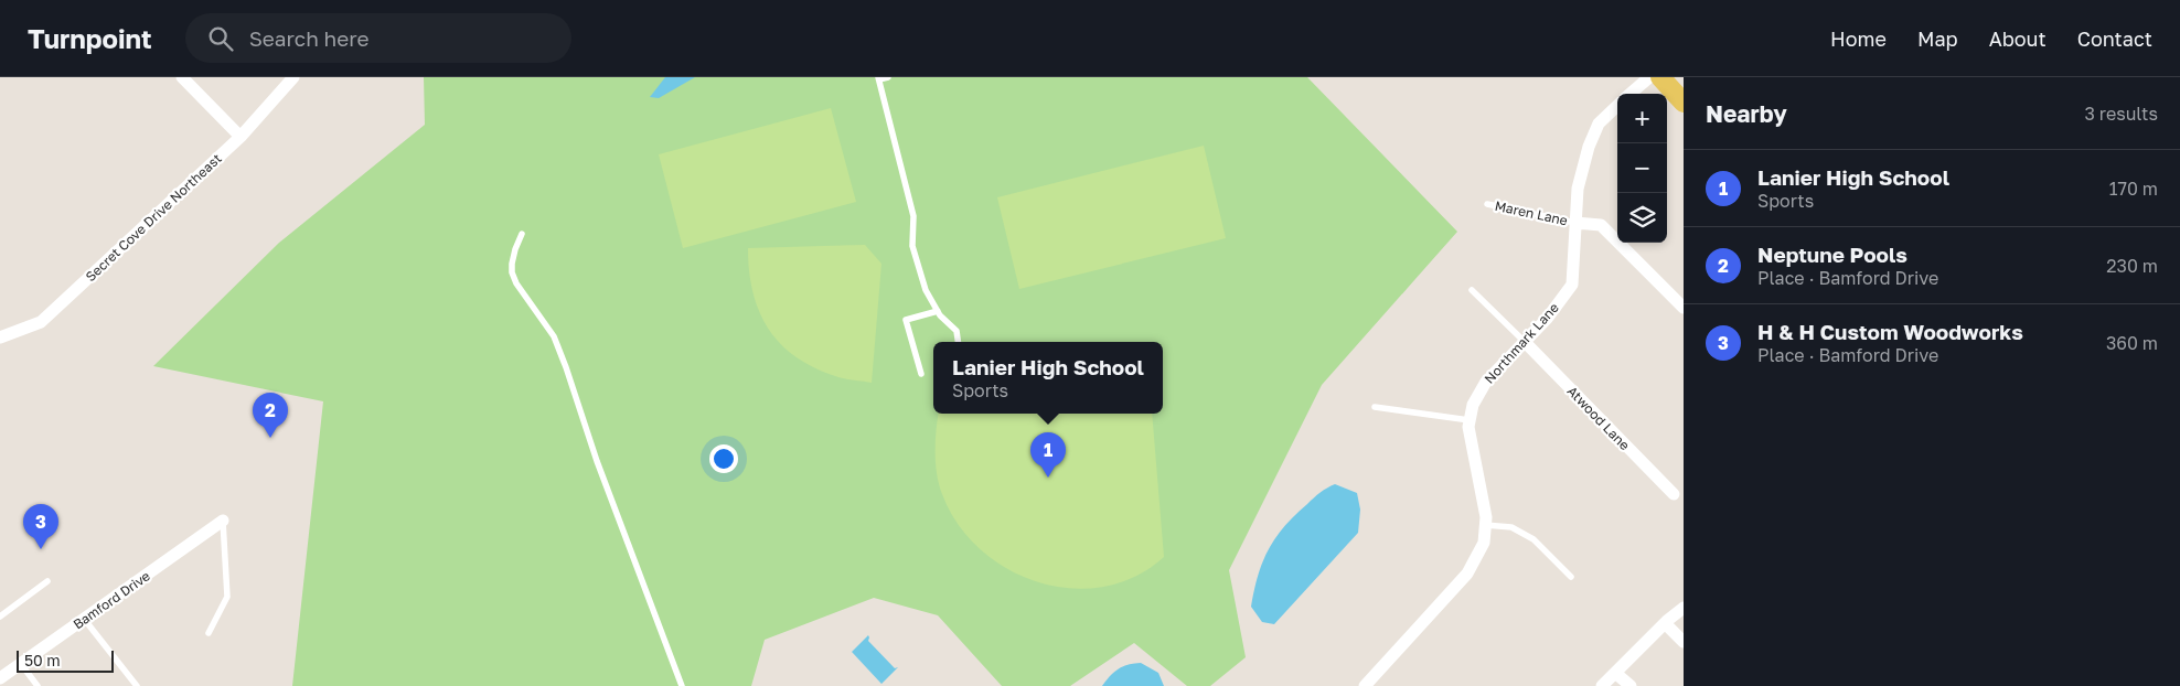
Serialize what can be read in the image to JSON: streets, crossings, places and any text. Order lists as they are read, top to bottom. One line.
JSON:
{"streets":{"street":["Secret Cove Drive Northeast","Northmark Lane","Atwood Lane","Bamford Drive"],"lane":["Maren Lane"]},"crossings":[["Maren Lane","Northmark Lane"],["Northmark Lane","Atwood Lane"]],"scale_bar":"50 m","page":{"header":"Turnpoint","search":"Search here","nav":["Home","Map","About","Contact"],"heading":["Nearby","3 results"],"map_buttons":["+","−"],"list":[{"mark":"1","name":"Lanier High School","note":"Sports","value":"170 m"},{"mark":"2","name":"Neptune Pools","note":"Place · Bamford Drive","value":"230 m"},{"mark":"3","name":"H & H Custom Woodworks","note":"Place · Bamford Drive","value":"360 m"}],"popup":["Lanier High School","Sports"],"pins":["2","1","3"],"scale":"50 m"}}
